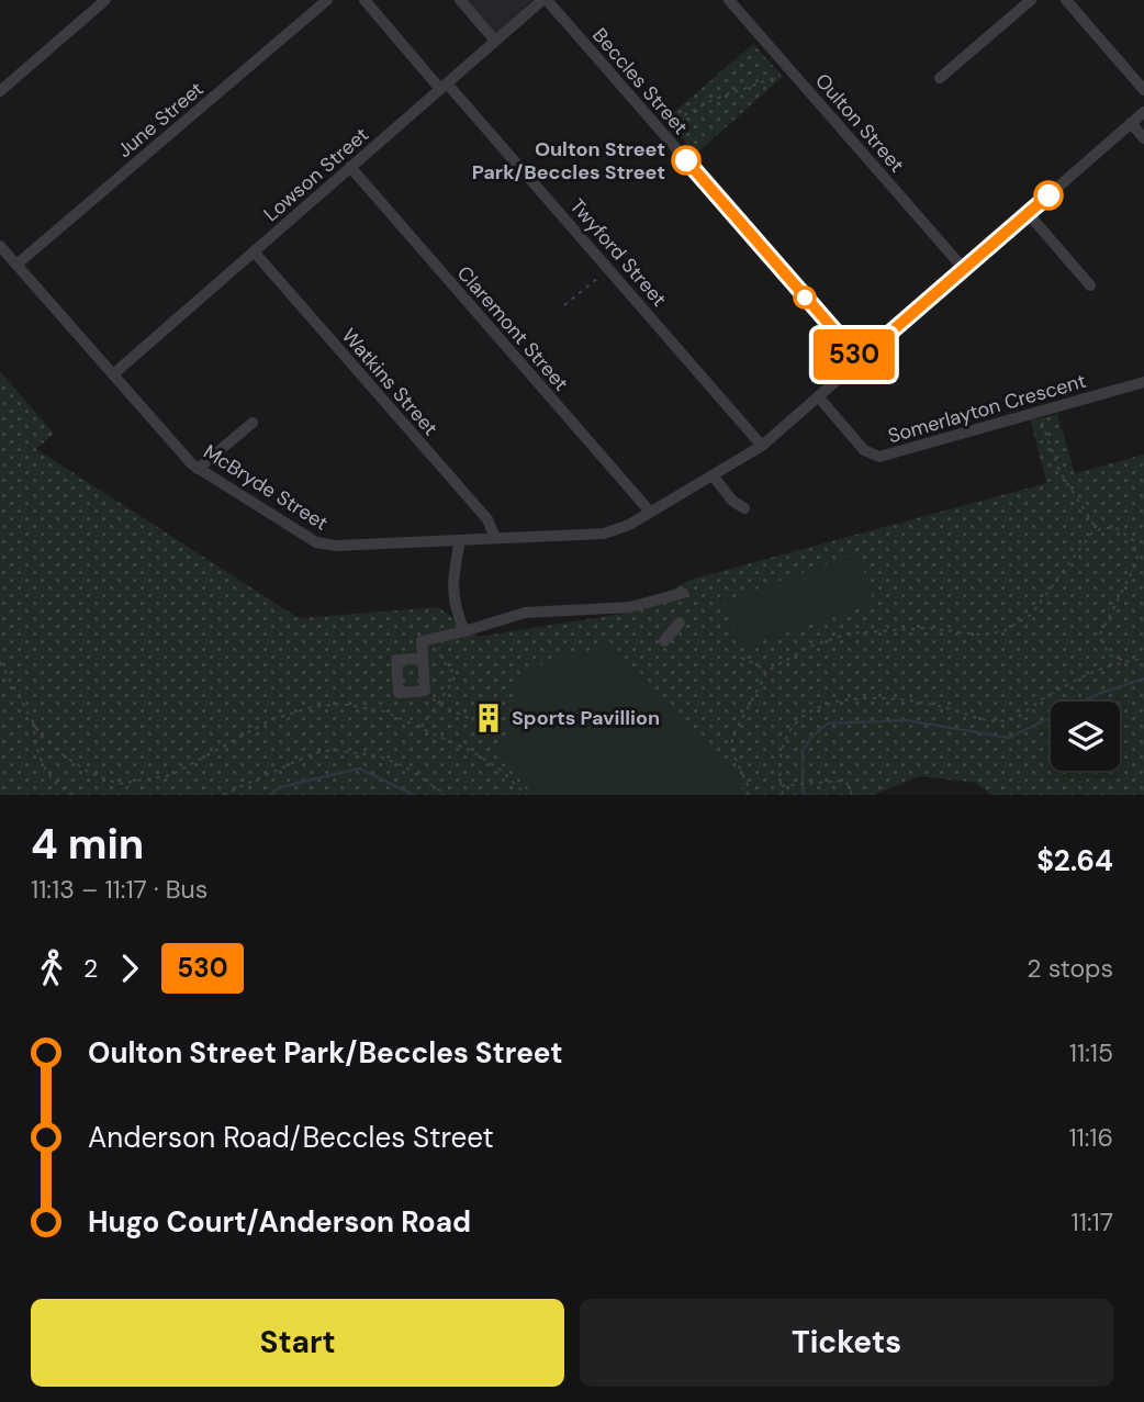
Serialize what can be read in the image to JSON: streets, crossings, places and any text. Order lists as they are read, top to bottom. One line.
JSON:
{"streets":{"street":["Beccles Street","June Street","Oulton Street","Lowson Street","Twyford Street","Claremont Street","Watkins Street","Somerlayton Crescent","McBryde Street"]},"crossings":[["Beccles Street","Lowson Street"],["Beccles Street","McBryde Street"],["June Street","McBryde Street"],["Oulton Street","McBryde Street"],["Lowson Street","Twyford Street"],["Lowson Street","Claremont Street"],["Lowson Street","Watkins Street"],["Lowson Street","McBryde Street"],["Twyford Street","McBryde Street"],["Claremont Street","McBryde Street"],["Watkins Street","McBryde Street"],["Somerlayton Crescent","McBryde Street"]],"places":{"other":["Oulton Street Park/Beccles Street"],"building":["Sports Pavillion"]},"lines":["bus line 530"],"page":{"on_map":"530","heading":["4 min","11:13 – 11:17 · Bus","$2.64"],"legs":["2","530","2 stops"],"list":[{"name":"Oulton Street Park/Beccles Street","value":"11:15"},{"name":"Anderson Road/Beccles Street","value":"11:16"},{"name":"Hugo Court/Anderson Road","value":"11:17"}],"buttons":["Start","Tickets"]}}
